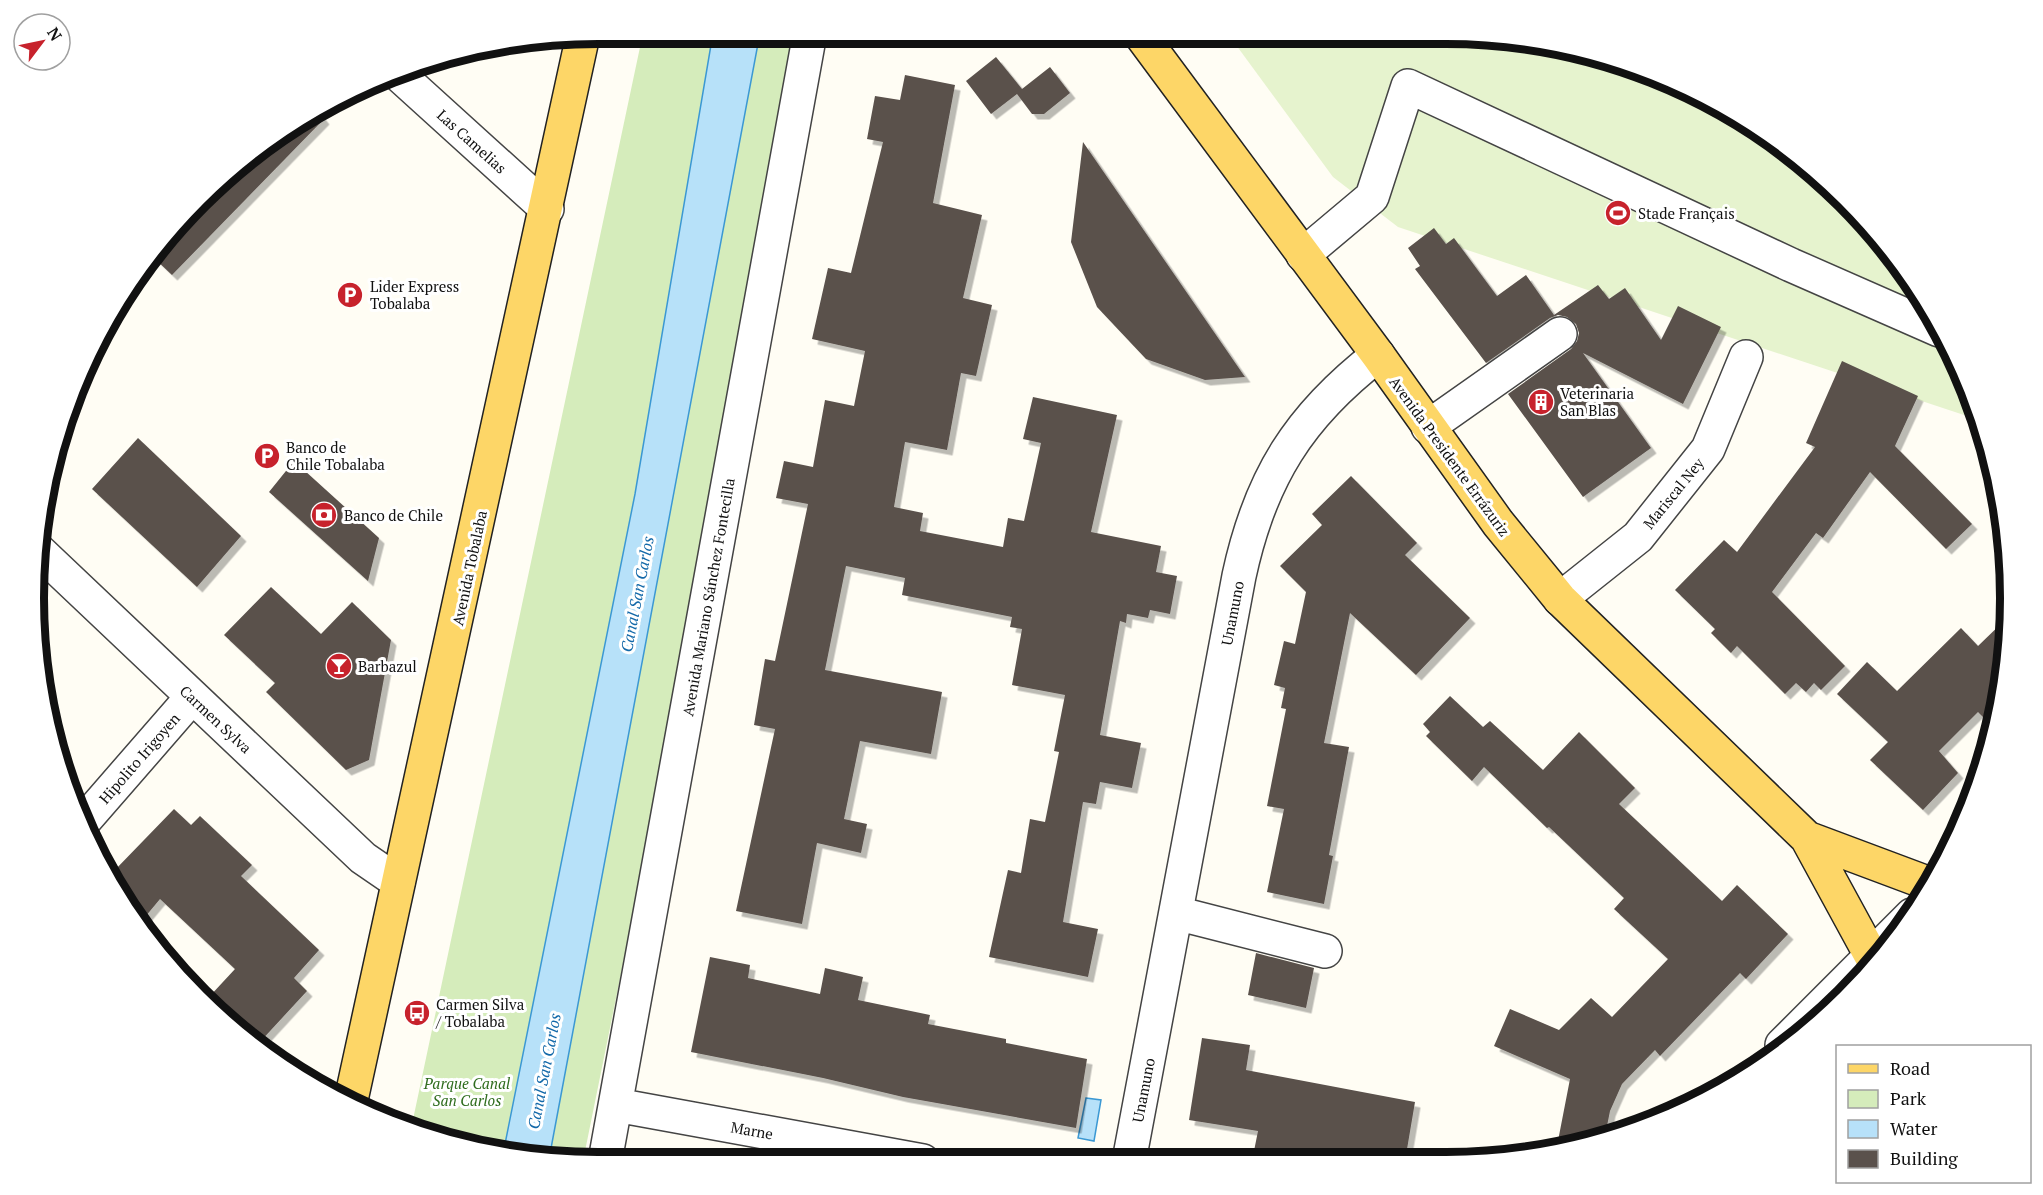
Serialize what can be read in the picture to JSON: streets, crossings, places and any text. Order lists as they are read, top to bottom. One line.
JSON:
{"streets":{"main road":["Avenida Presidente Errázuriz","Avenida Tobalaba"],"street":["Las Camelias","Mariscal Ney","Avenida Mariano Sánchez Fontecilla","Unamuno","Carmen Sylva","Hipolito Irigoyen","Marne"]},"crossings":[["Las Camelias","Avenida Tobalaba"],["Avenida Presidente Errázuriz","Mariscal Ney"],["Avenida Presidente Errázuriz","Unamuno"],["Avenida Tobalaba","Carmen Sylva"],["Avenida Mariano Sánchez Fontecilla","Marne"],["Carmen Sylva","Hipolito Irigoyen"]],"water":["Canal San Carlos"],"parks":["Parque Canal San Carlos"],"places":{"sports":["Stade Français"],"parking":["Lider Express Tobalaba","Banco de Chile Tobalaba"],"building":["Veterinaria San Blas"],"bank":["Banco de Chile"],"bar":["Barbazul"],"bus stop":["Carmen Silva / Tobalaba"]},"legend":["Road","Park","Water","Building"],"north":"top right"}
